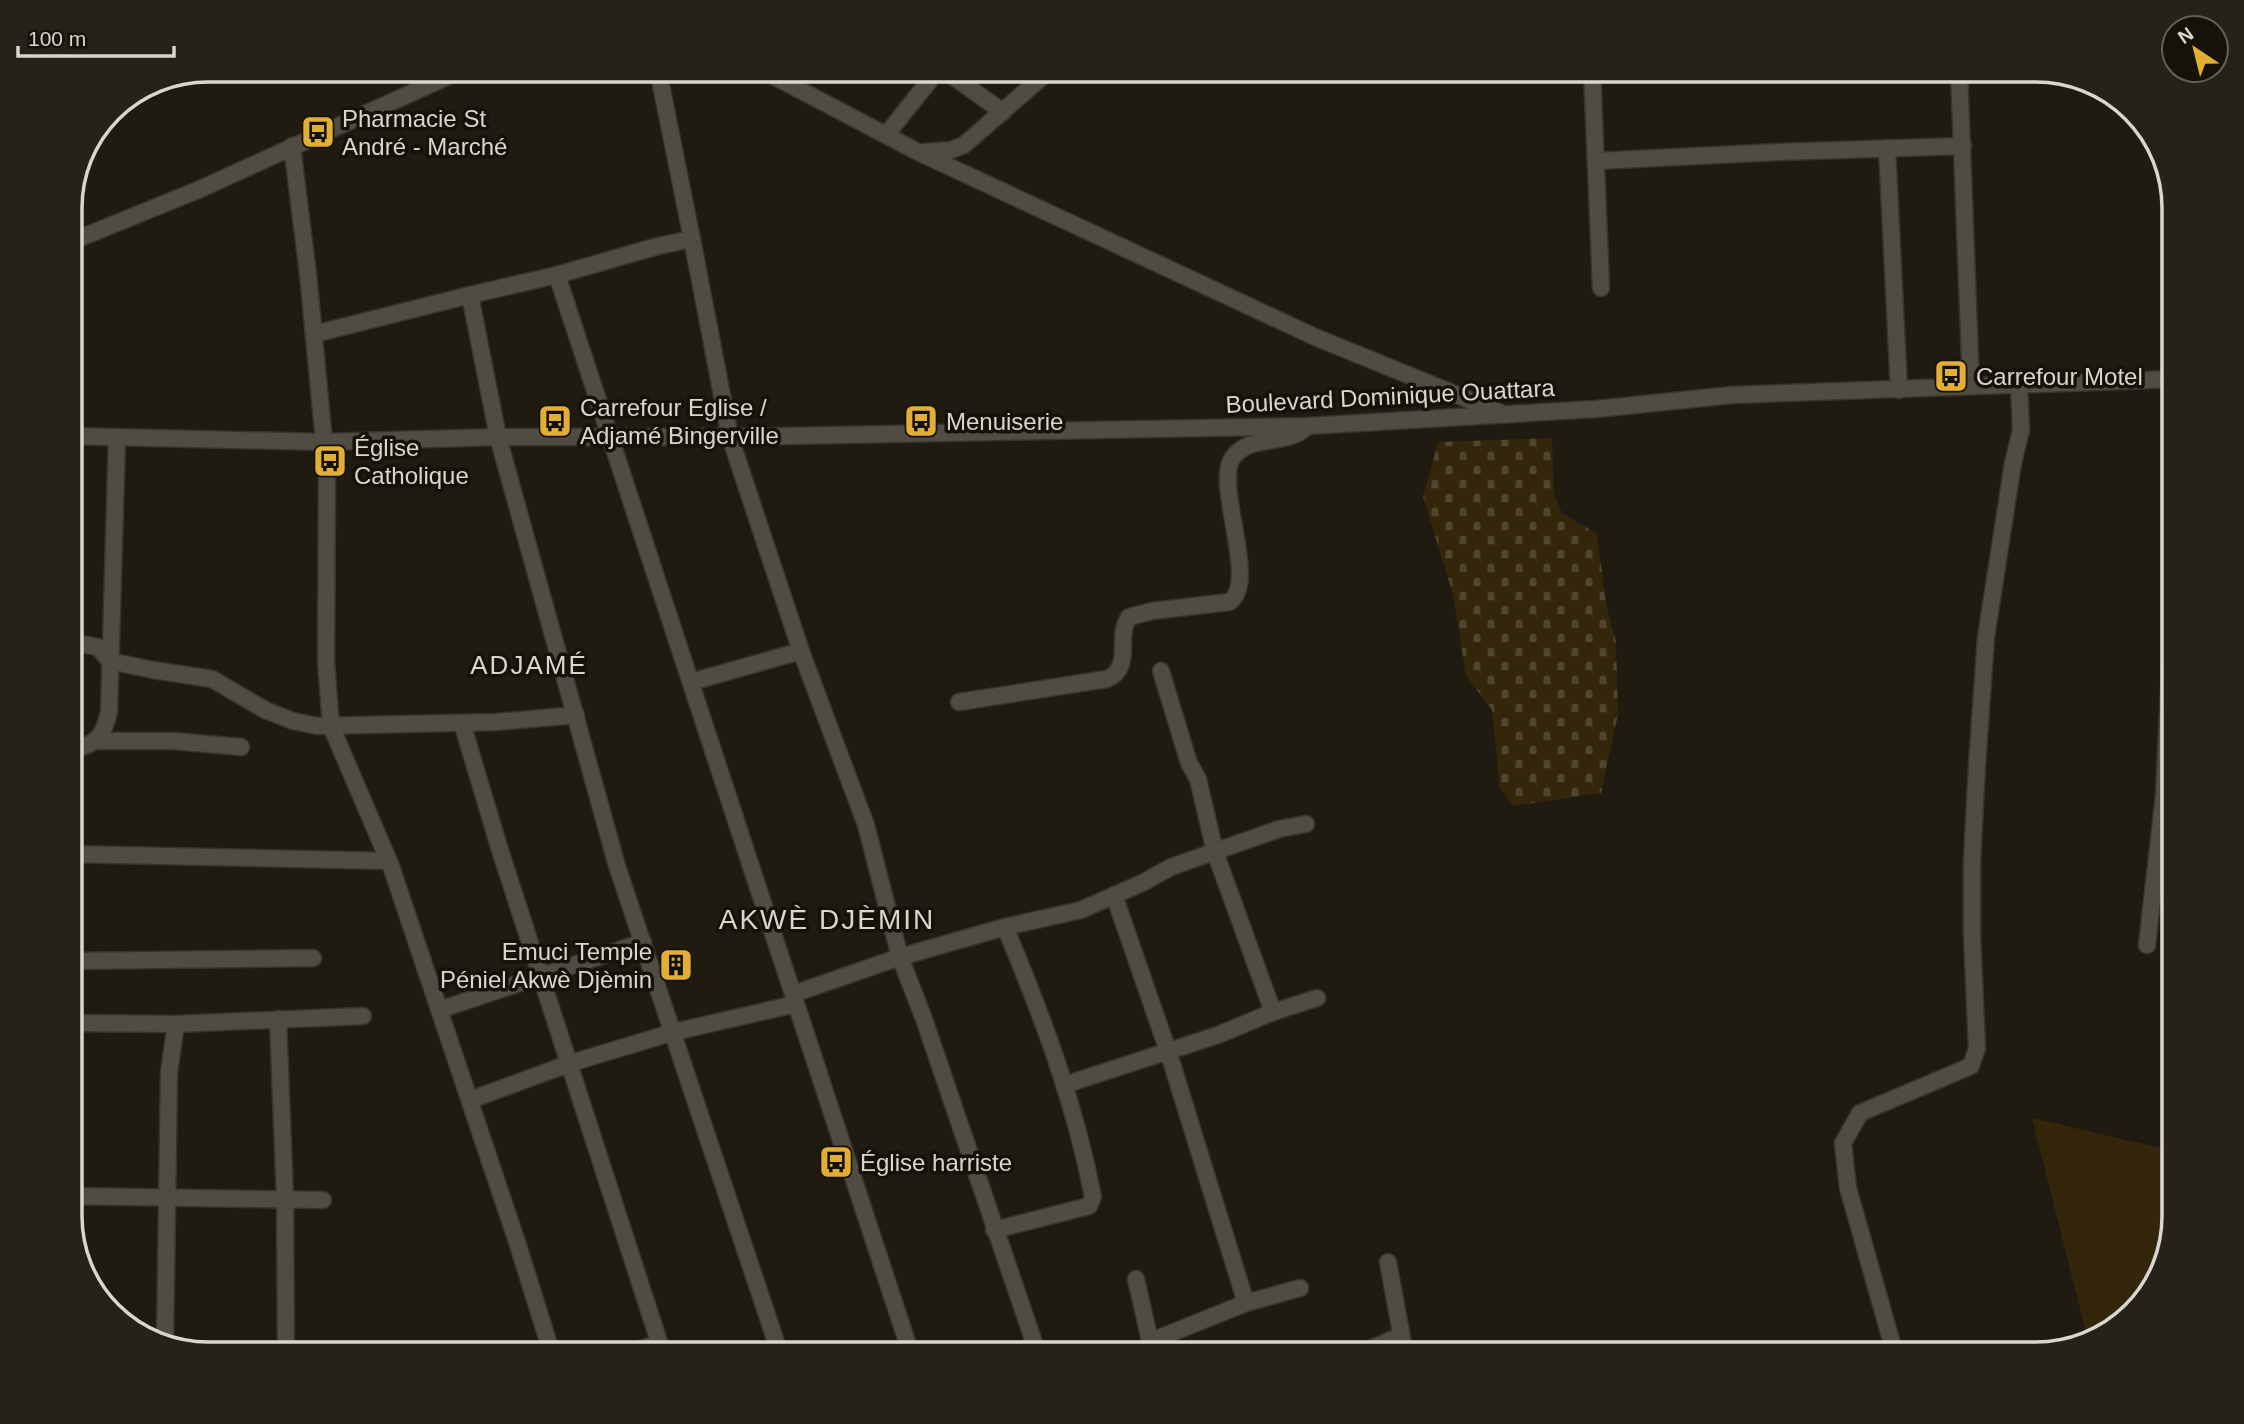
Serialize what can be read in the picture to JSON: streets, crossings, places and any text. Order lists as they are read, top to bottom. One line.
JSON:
{"streets":{"street":["Boulevard Dominique Ouattara"]},"districts":["ADJAMÉ","AKWÈ DJÈMIN"],"places":{"bus stop":["Pharmacie St André - Marché","Carrefour Motel","Carrefour Eglise / Adjamé Bingerville","Menuiserie","Église Catholique","Église harriste"],"building":["Emuci Temple Péniel Akwè Djèmin"]},"scale_bar":"100 m","north":"top left"}
